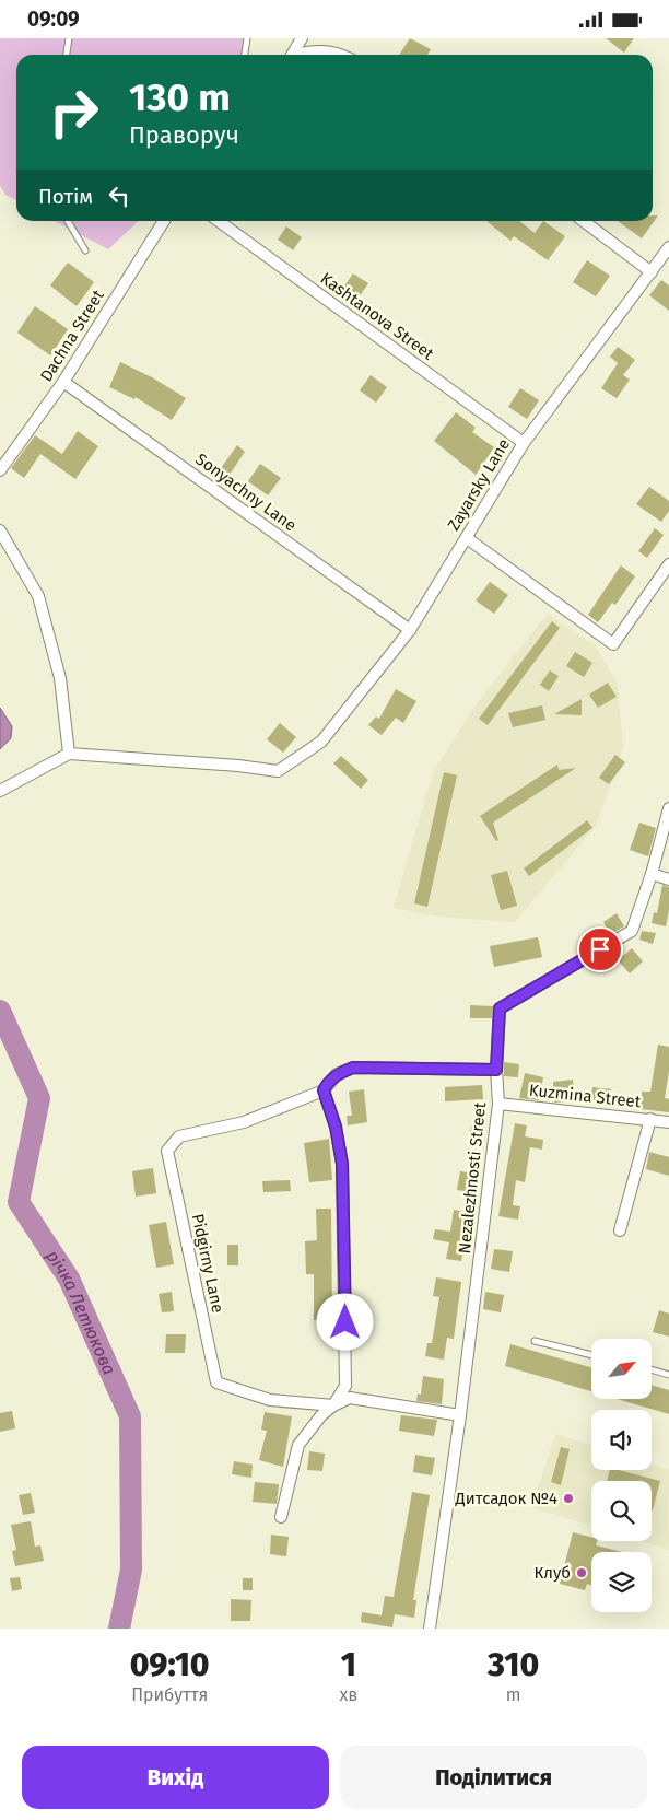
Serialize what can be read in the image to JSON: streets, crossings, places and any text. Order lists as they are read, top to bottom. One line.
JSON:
{"streets":{"street":["Kashtanova Street","Dachna Street","Zayarsky Lane","Sonyachny Lane","Kuzmina Street","Nezalezhnosti Street","Pidgirny Lane"]},"crossings":[["Kashtanova Street","Zayarsky Lane"],["Dachna Street","Sonyachny Lane"],["Zayarsky Lane","Sonyachny Lane"],["Kuzmina Street","Nezalezhnosti Street"]],"water":["річка Летюкова"],"places":["Дитсадок №4","Клуб"],"north":"top right","page":{"status":"09:09","turn":["130 m","Праворуч"],"then":"Потім","eta":["09:10","Прибуття","1","хв","310","m"],"buttons":["Вихід","Поділитися"]}}
